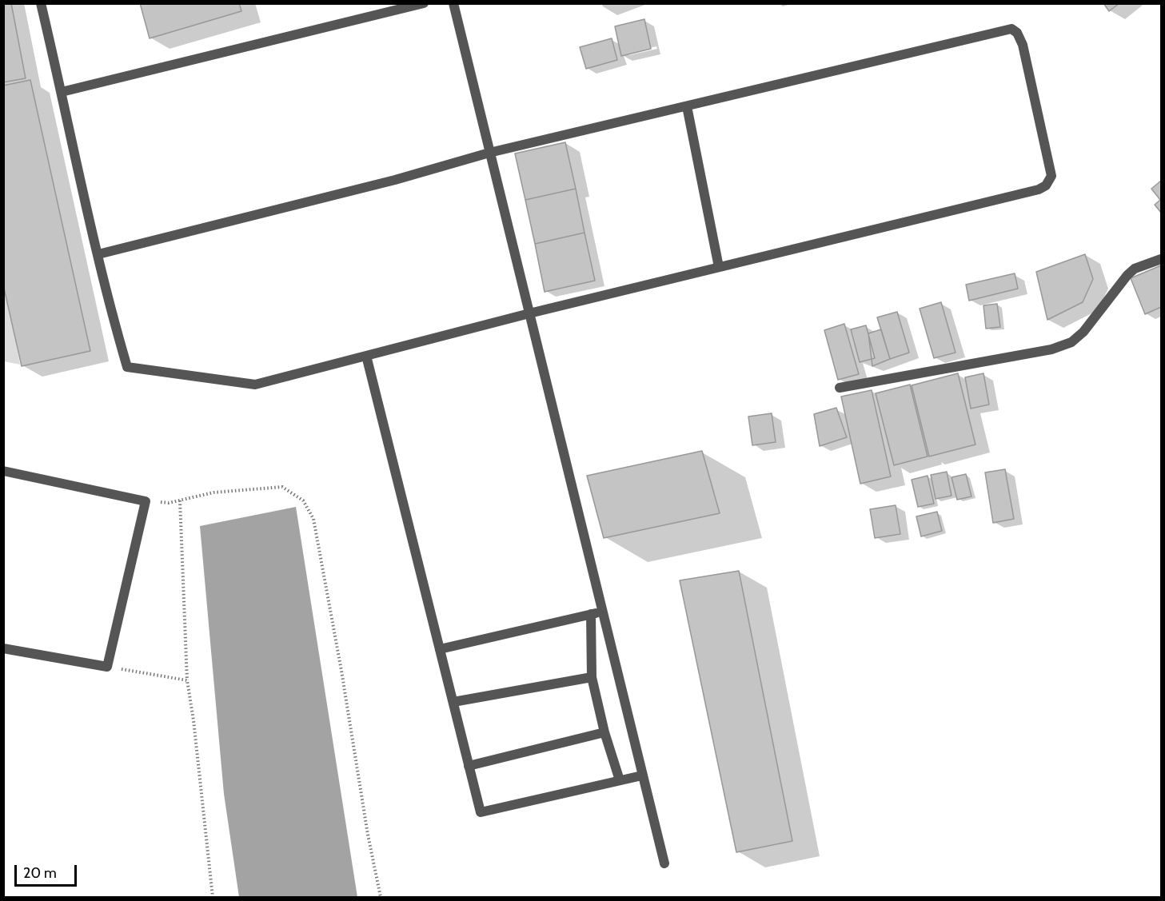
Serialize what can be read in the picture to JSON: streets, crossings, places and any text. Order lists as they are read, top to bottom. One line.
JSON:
{"scale_bar":"20 m"}
